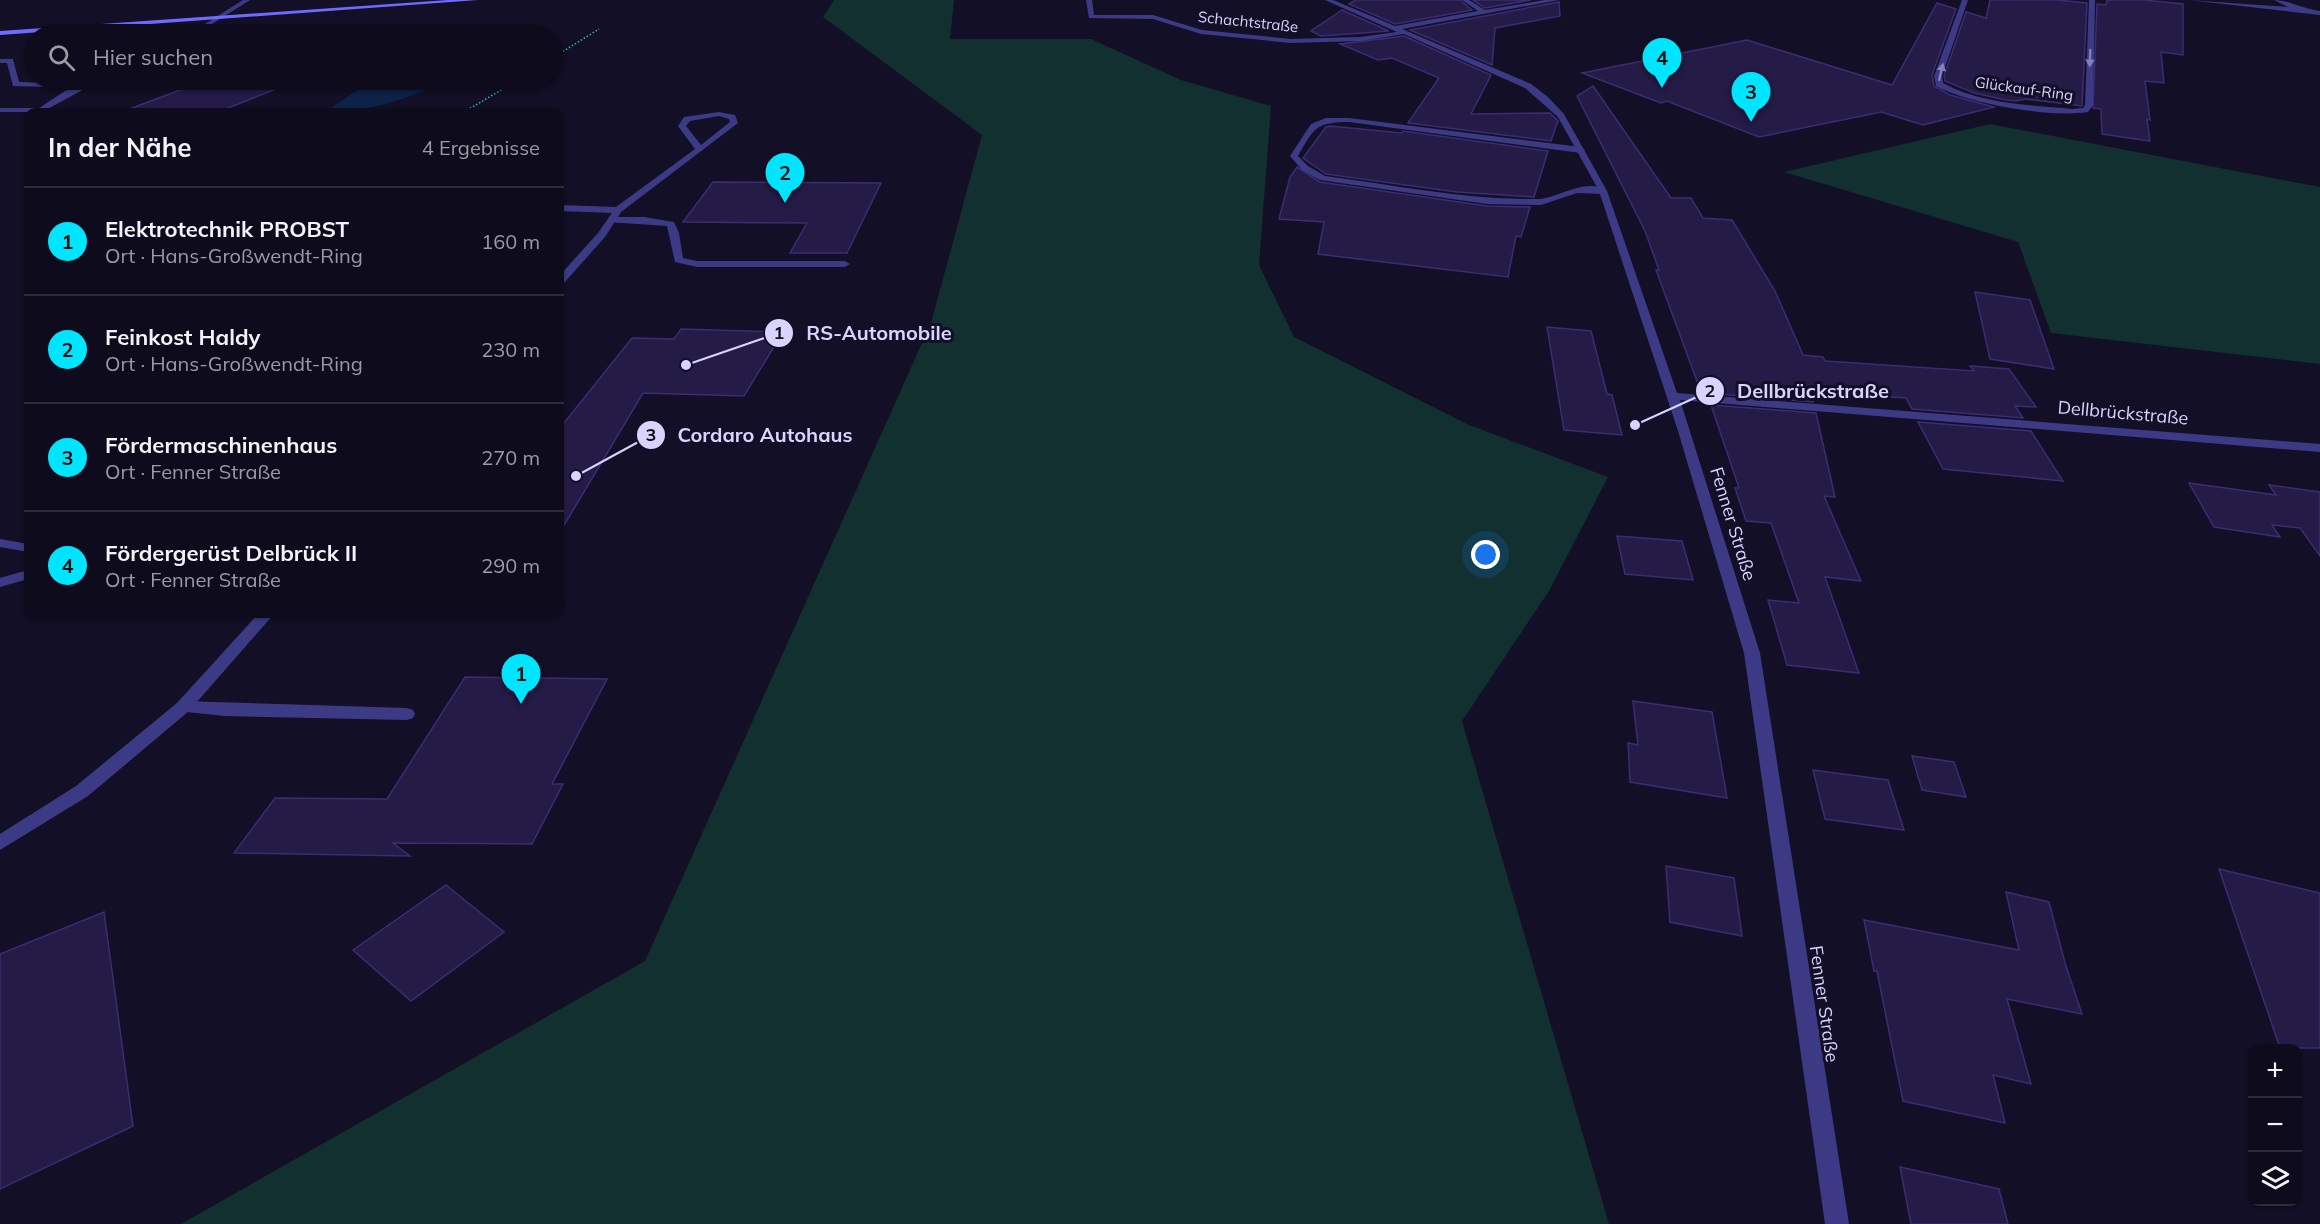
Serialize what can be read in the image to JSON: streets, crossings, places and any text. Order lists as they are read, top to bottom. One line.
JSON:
{"streets":{"street":["Schachtstraße","Glückauf-Ring","Dellbrückstraße","Fenner Straße"]},"crossings":[["Schachtstraße","Fenner Straße"],["Dellbrückstraße","Fenner Straße"]],"places":["RS-Automobile","Dellbrückstraße","Cordaro Autohaus"],"page":{"search":"Hier suchen","pins":["4","3","2","1"],"heading":["In der Nähe","4 Ergebnisse"],"list":[{"mark":"1","name":"Elektrotechnik PROBST","note":"Ort · Hans-Großwendt-Ring","value":"160 m"},{"mark":"2","name":"Feinkost Haldy","note":"Ort · Hans-Großwendt-Ring","value":"230 m"},{"mark":"3","name":"Fördermaschinenhaus","note":"Ort · Fenner Straße","value":"270 m"},{"mark":"4","name":"Fördergerüst Delbrück II","note":"Ort · Fenner Straße","value":"290 m"}],"map_buttons":["+","−"]}}
